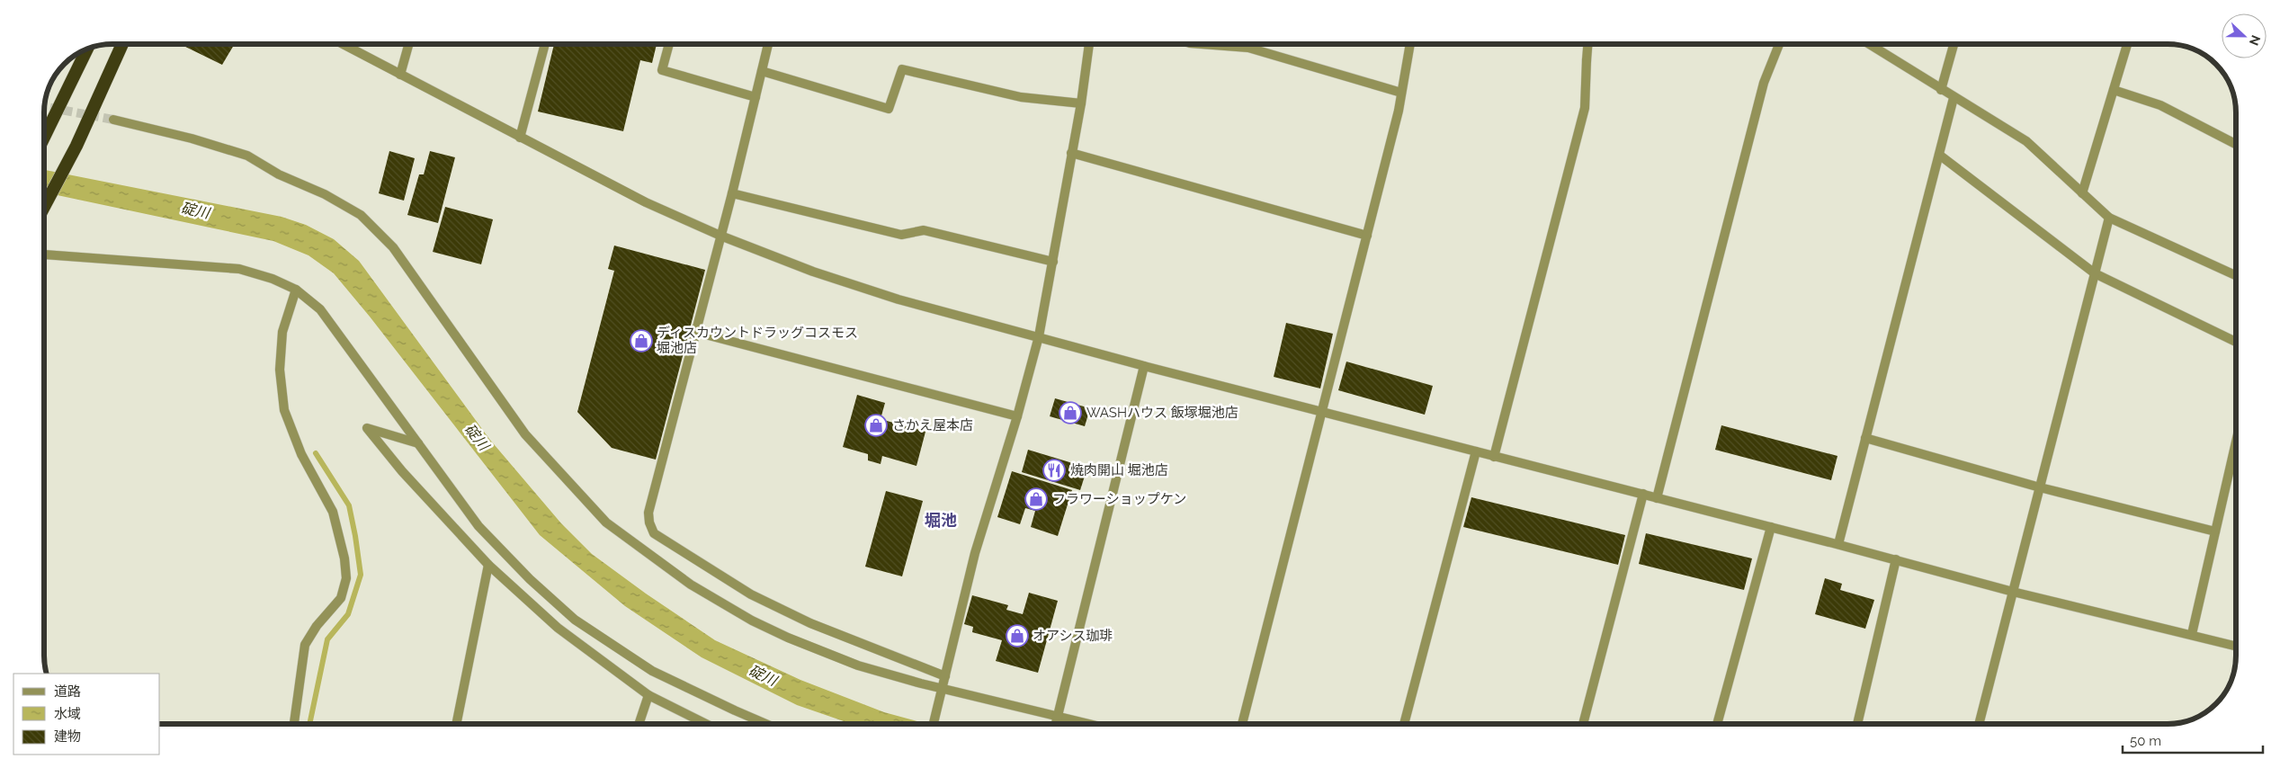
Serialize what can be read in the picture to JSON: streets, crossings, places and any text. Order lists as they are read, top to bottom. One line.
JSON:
{"districts":["堀池"],"water":["碇川"],"places":{"shop":["ディスカウントドラッグコスモス 堀池店","WASHハウス 飯塚堀池店","さかえ屋本店","フラワーショップケン","オアシス珈琲"],"restaurant":["焼肉開山 堀池店"]},"legend":["道路","水域","建物"],"scale_bar":"50 m","north":"right"}
